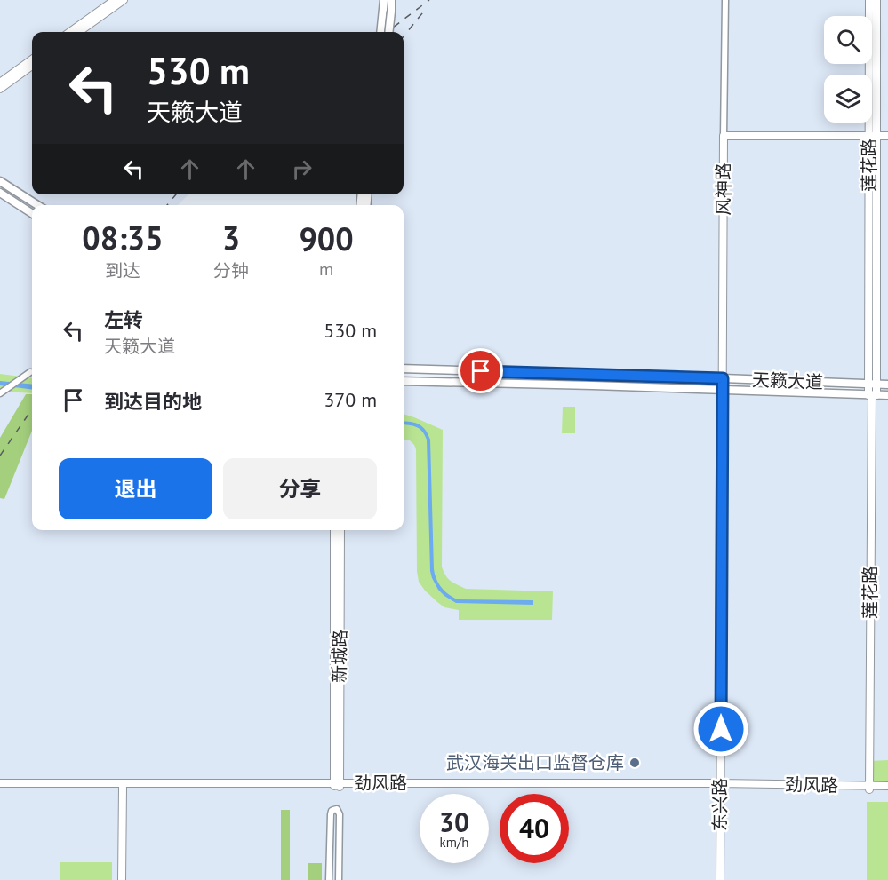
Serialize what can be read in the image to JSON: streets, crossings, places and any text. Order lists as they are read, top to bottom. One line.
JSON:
{"streets":{"main road":["天籁大道"],"street":["莲花路","风神路","新城路","劲风路","东兴路"]},"crossings":[["莲花路","天籁大道"],["莲花路","劲风路"],["风神路","天籁大道"],["风神路","东兴路"],["天籁大道","东兴路"],["新城路","劲风路"],["劲风路","东兴路"]],"places":["武汉海关出口监督仓库"],"page":{"turn":["530 m","天籁大道"],"eta":["08:35","到达","3","分钟","900","m"],"list":[{"name":"左转","note":"天籁大道","value":"530 m"},{"name":"到达目的地","value":"370 m"}],"buttons":["退出","分享"],"speed":"30 km/h","limit":"40"}}
